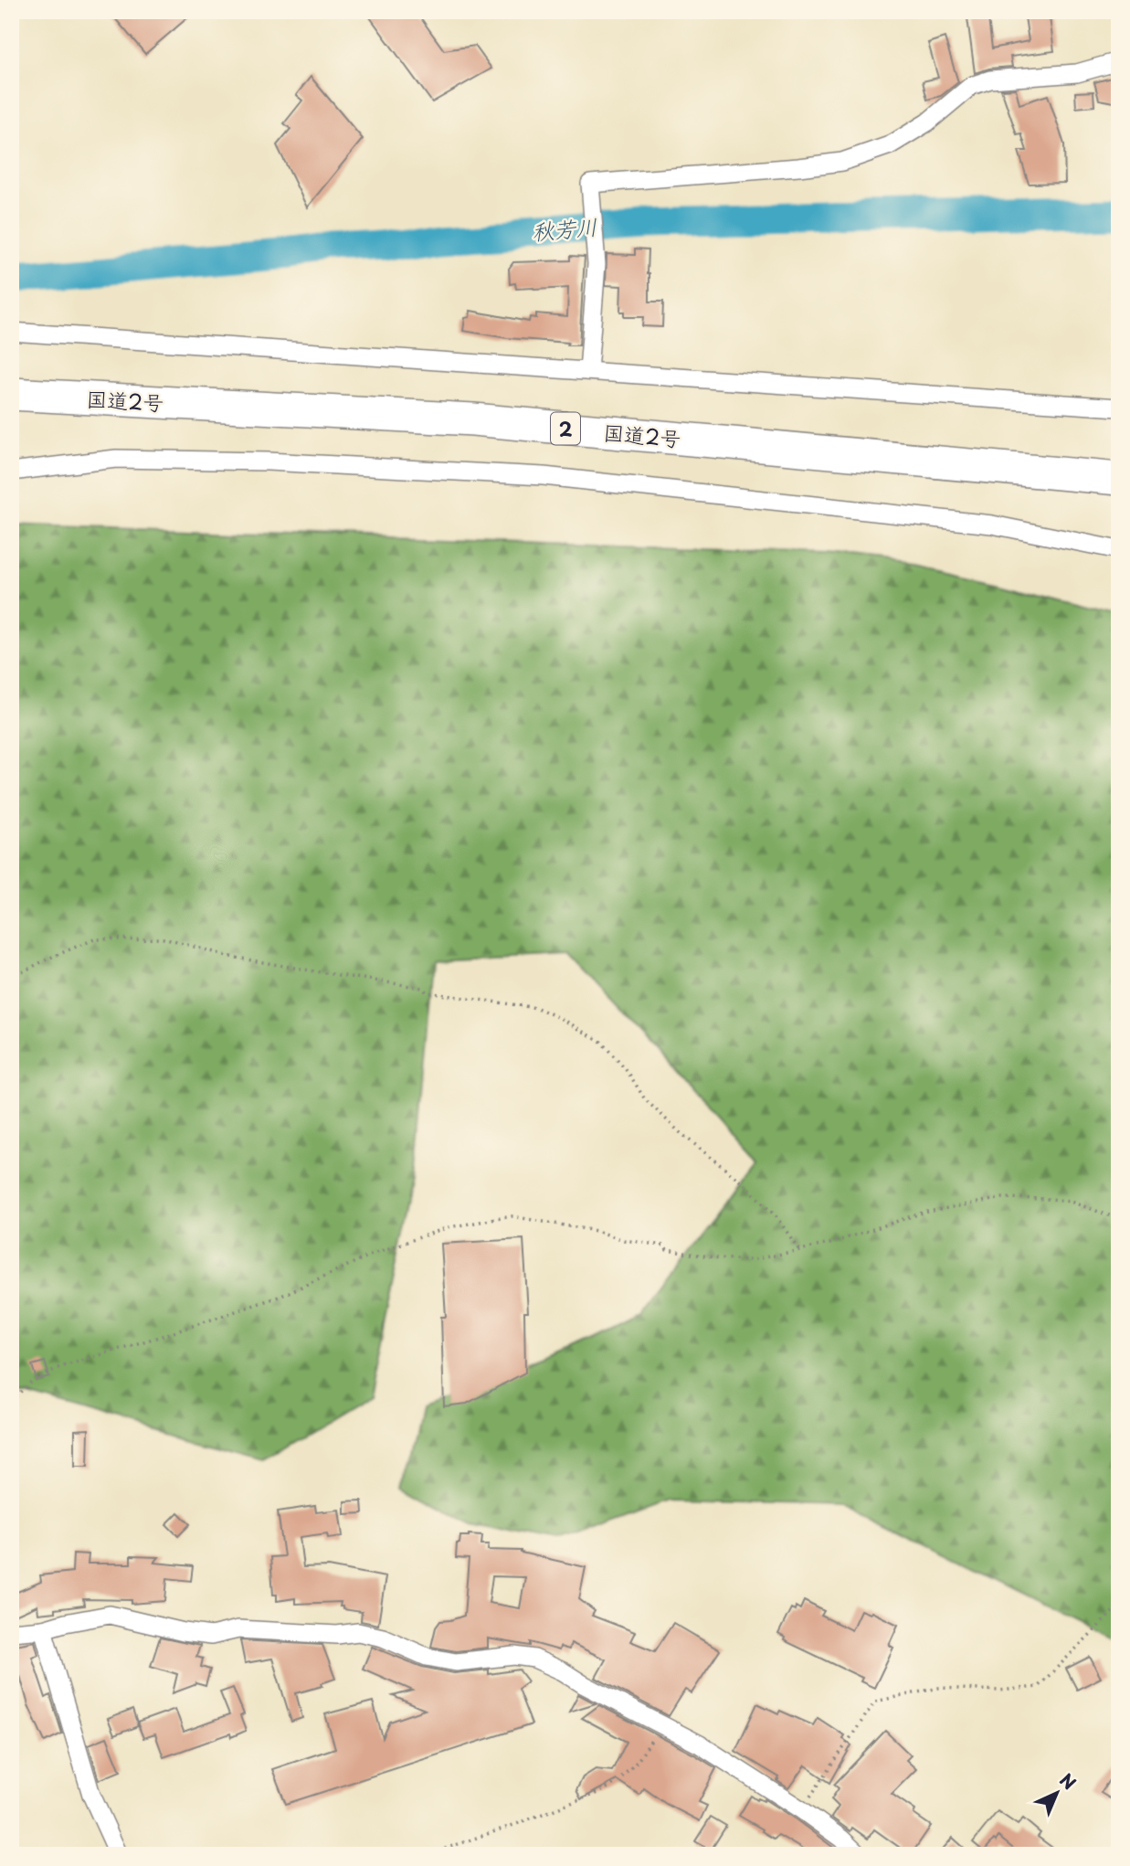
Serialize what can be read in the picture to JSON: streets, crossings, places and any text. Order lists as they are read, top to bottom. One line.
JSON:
{"streets":{"highway":["国道2号","2"]},"water":["秋芳川"],"north":"top right"}
